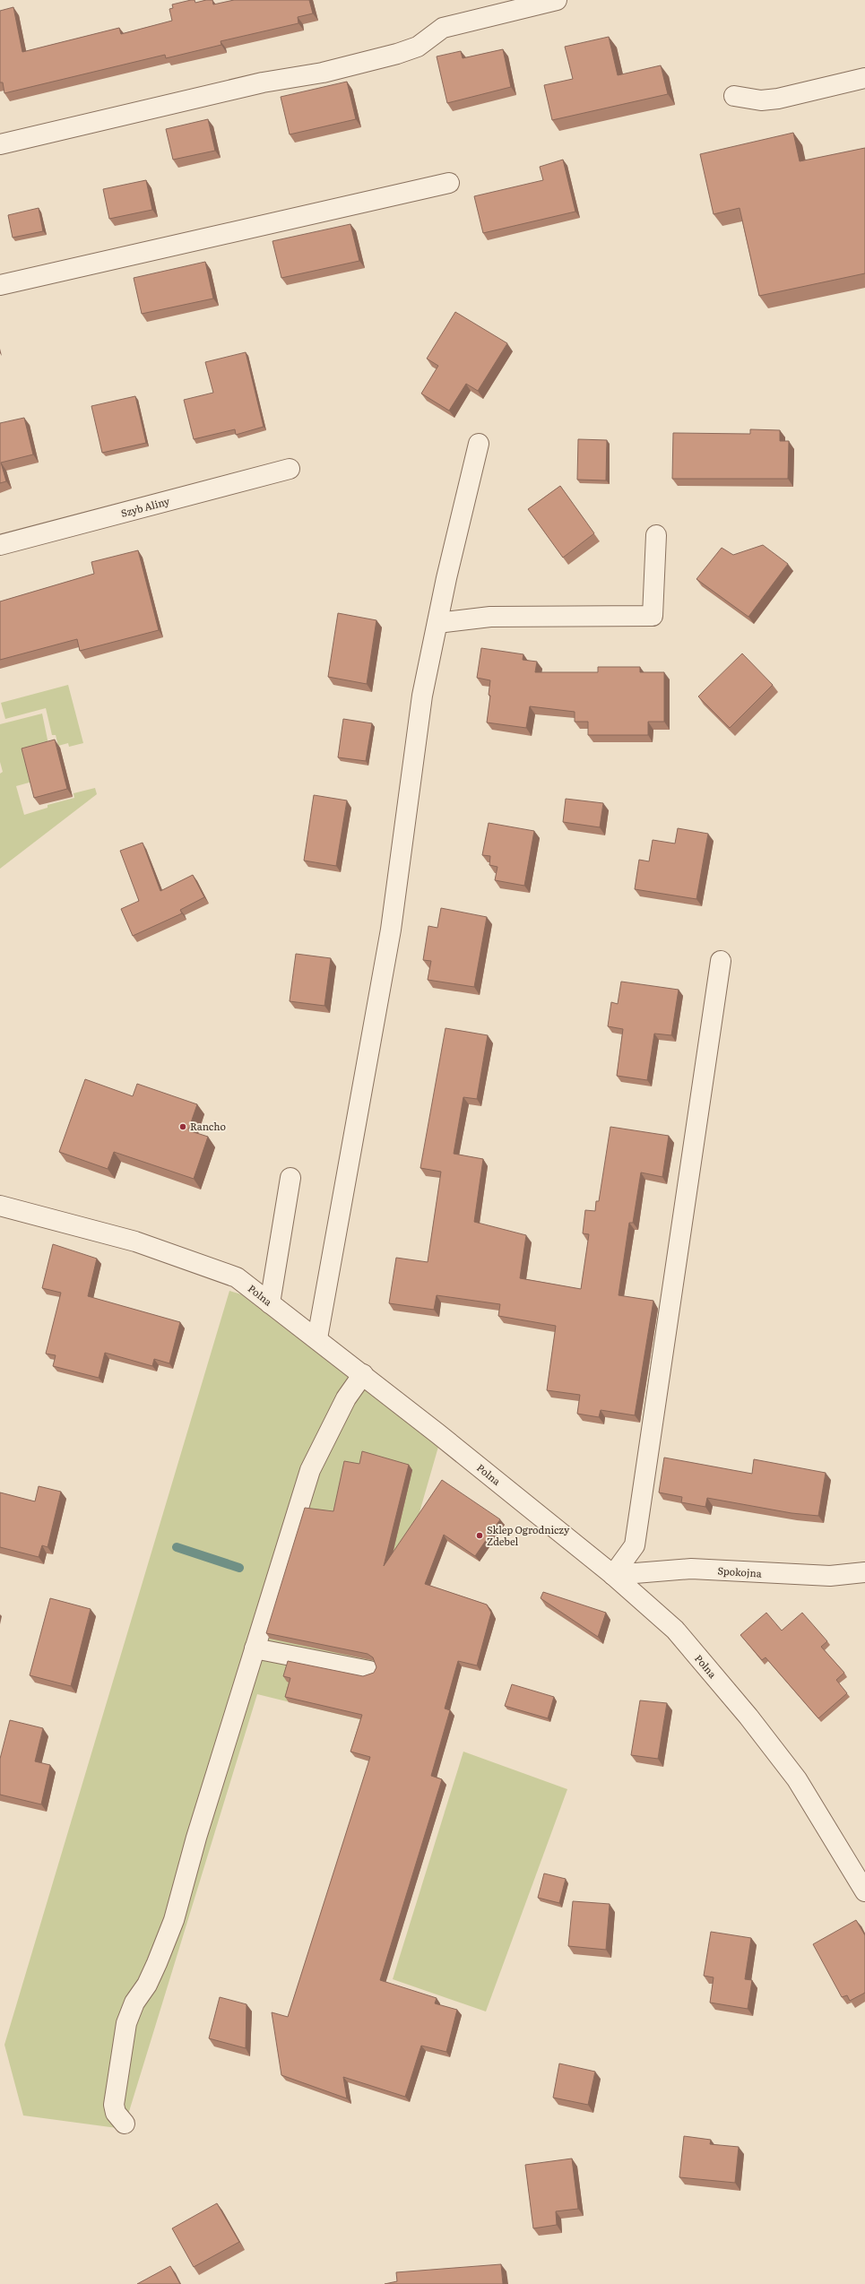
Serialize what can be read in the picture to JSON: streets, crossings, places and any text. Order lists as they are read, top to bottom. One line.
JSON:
{"streets":{"street":["Szyb Aliny","Polna","Spokojna"]},"crossings":[["Polna","Spokojna"]],"places":["Rancho","Sklep Ogrodniczy Zdebel"]}
